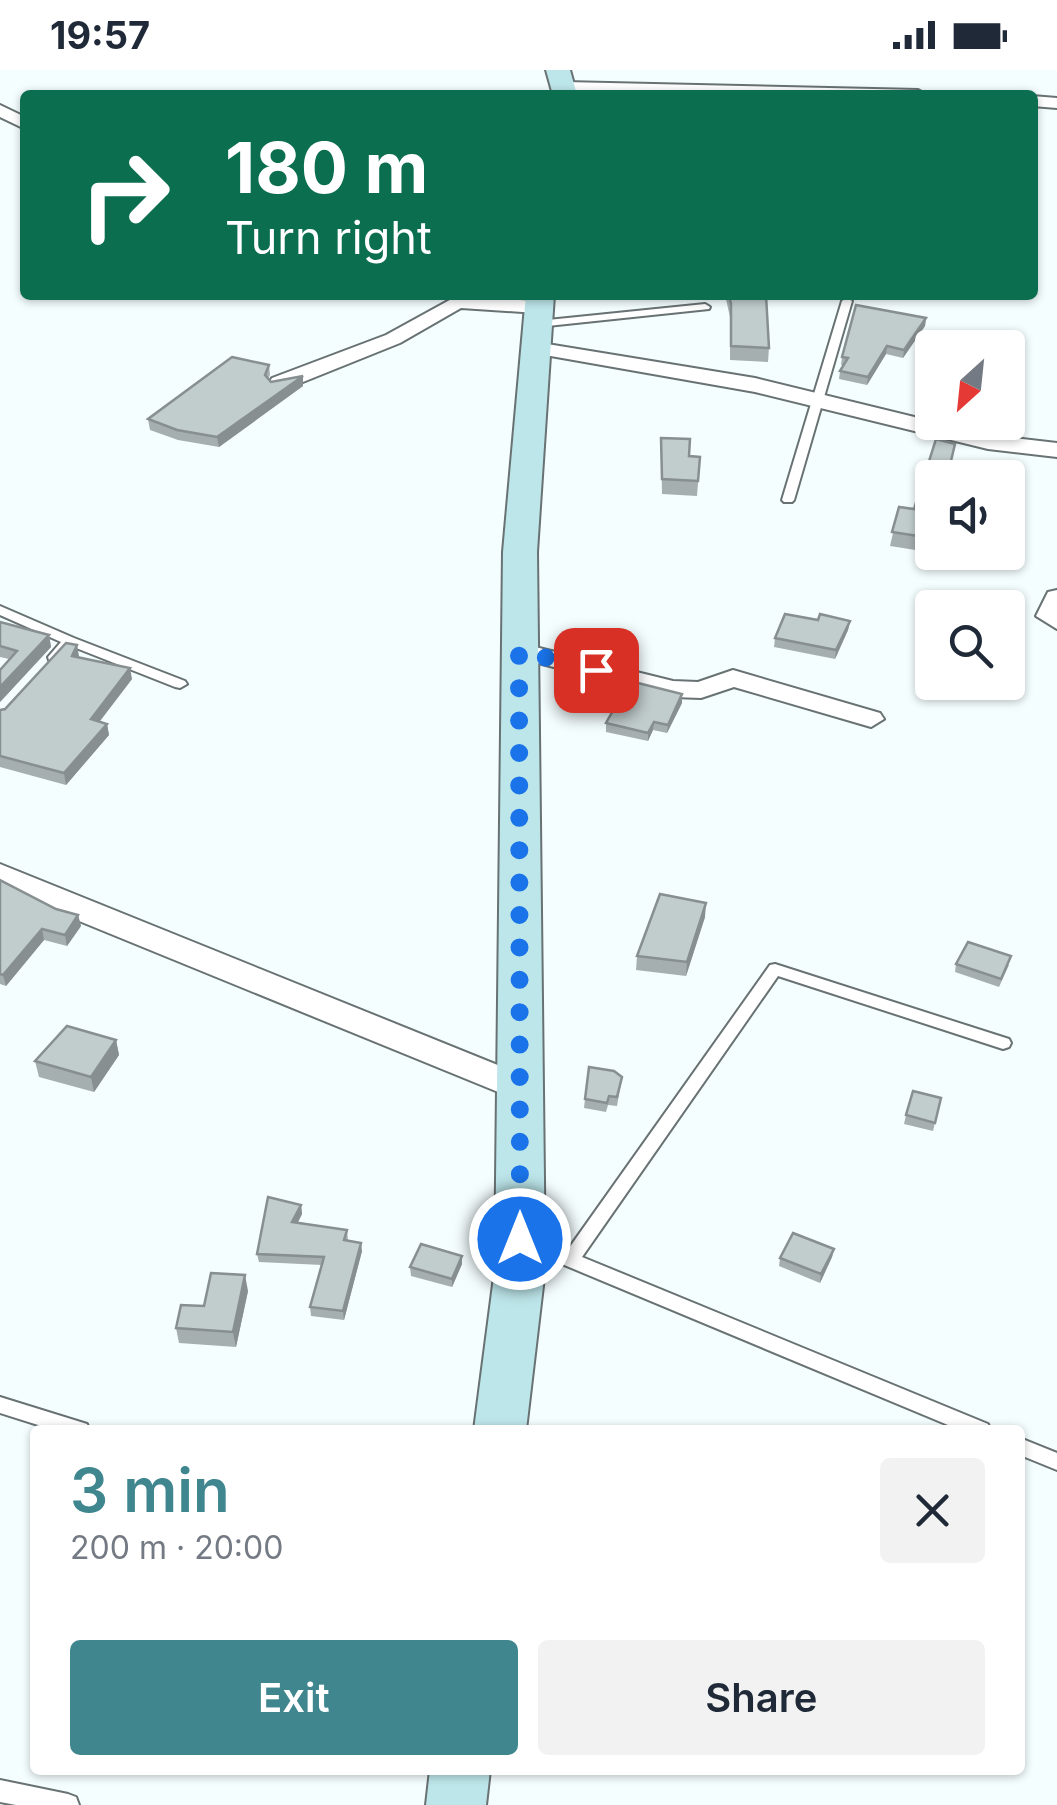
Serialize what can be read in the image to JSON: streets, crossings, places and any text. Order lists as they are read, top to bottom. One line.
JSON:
{"north":"bottom left","page":{"status":"19:57","turn":["180 m","Turn right"],"heading":["3 min","200 m · 20:00"],"buttons":["Exit","Share"]}}
